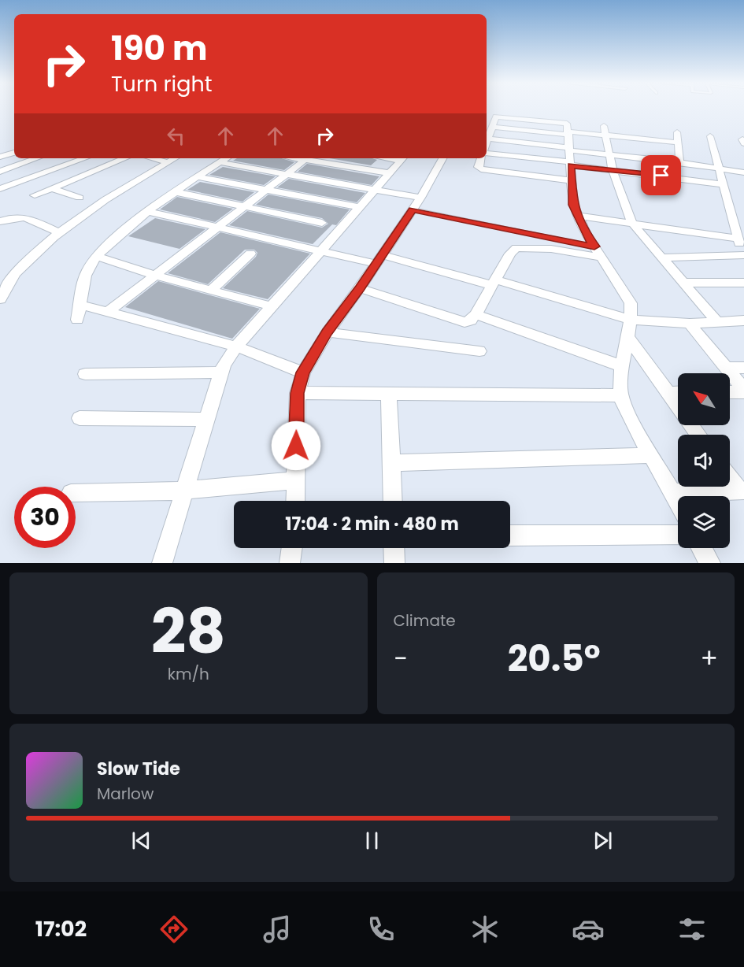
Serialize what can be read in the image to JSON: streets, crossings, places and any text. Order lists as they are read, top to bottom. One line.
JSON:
{"north":"top left","page":{"turn":["190 m","Turn right"],"limit":"30","trip":"17:04 · 2 min · 480 m","tile":[["28","km/h"],"Climate"],"heat":["−","20.5°","+"],"song":["Slow Tide","Marlow"],"tabs":"17:02"}}
